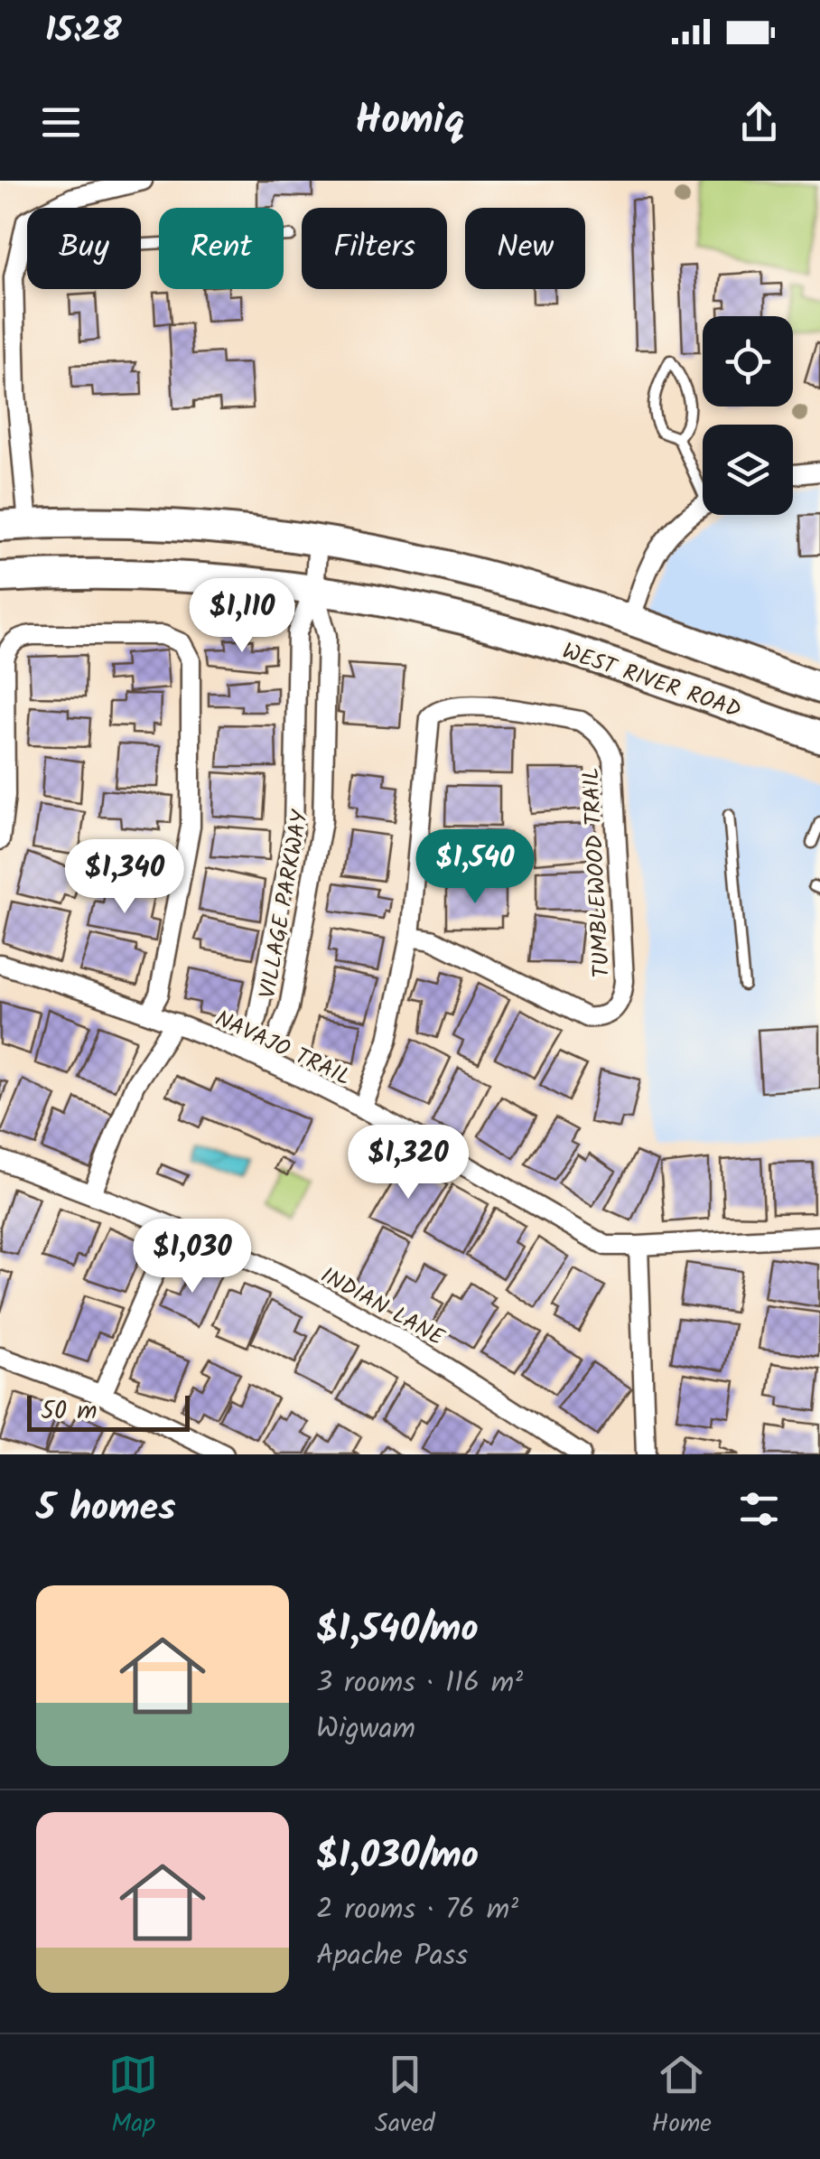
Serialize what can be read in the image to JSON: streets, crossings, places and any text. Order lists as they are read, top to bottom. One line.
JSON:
{"streets":{"main road":["WEST RIVER ROAD"],"street":["TUMBLEWOOD TRAIL","VILLAGE PARKWAY","NAVAJO TRAIL","INDIAN LANE"]},"crossings":[["WEST RIVER ROAD","VILLAGE PARKWAY"],["VILLAGE PARKWAY","NAVAJO TRAIL"]],"scale_bar":"50 m","page":{"status":"15:28","header":"Homiq","chip":["Buy","Rent","Filters","New"],"price":["$1,110","$1,540","$1,340","$1,320","$1,030"],"scale":"50 m","heading":"5 homes","list":[{"name":"$1,540/mo","note":"3 rooms · 116 m² · Wigwam"},{"name":"$1,030/mo","note":"2 rooms · 76 m² · Apache Pass"}],"tabs":["Map","Saved","Home"]}}
